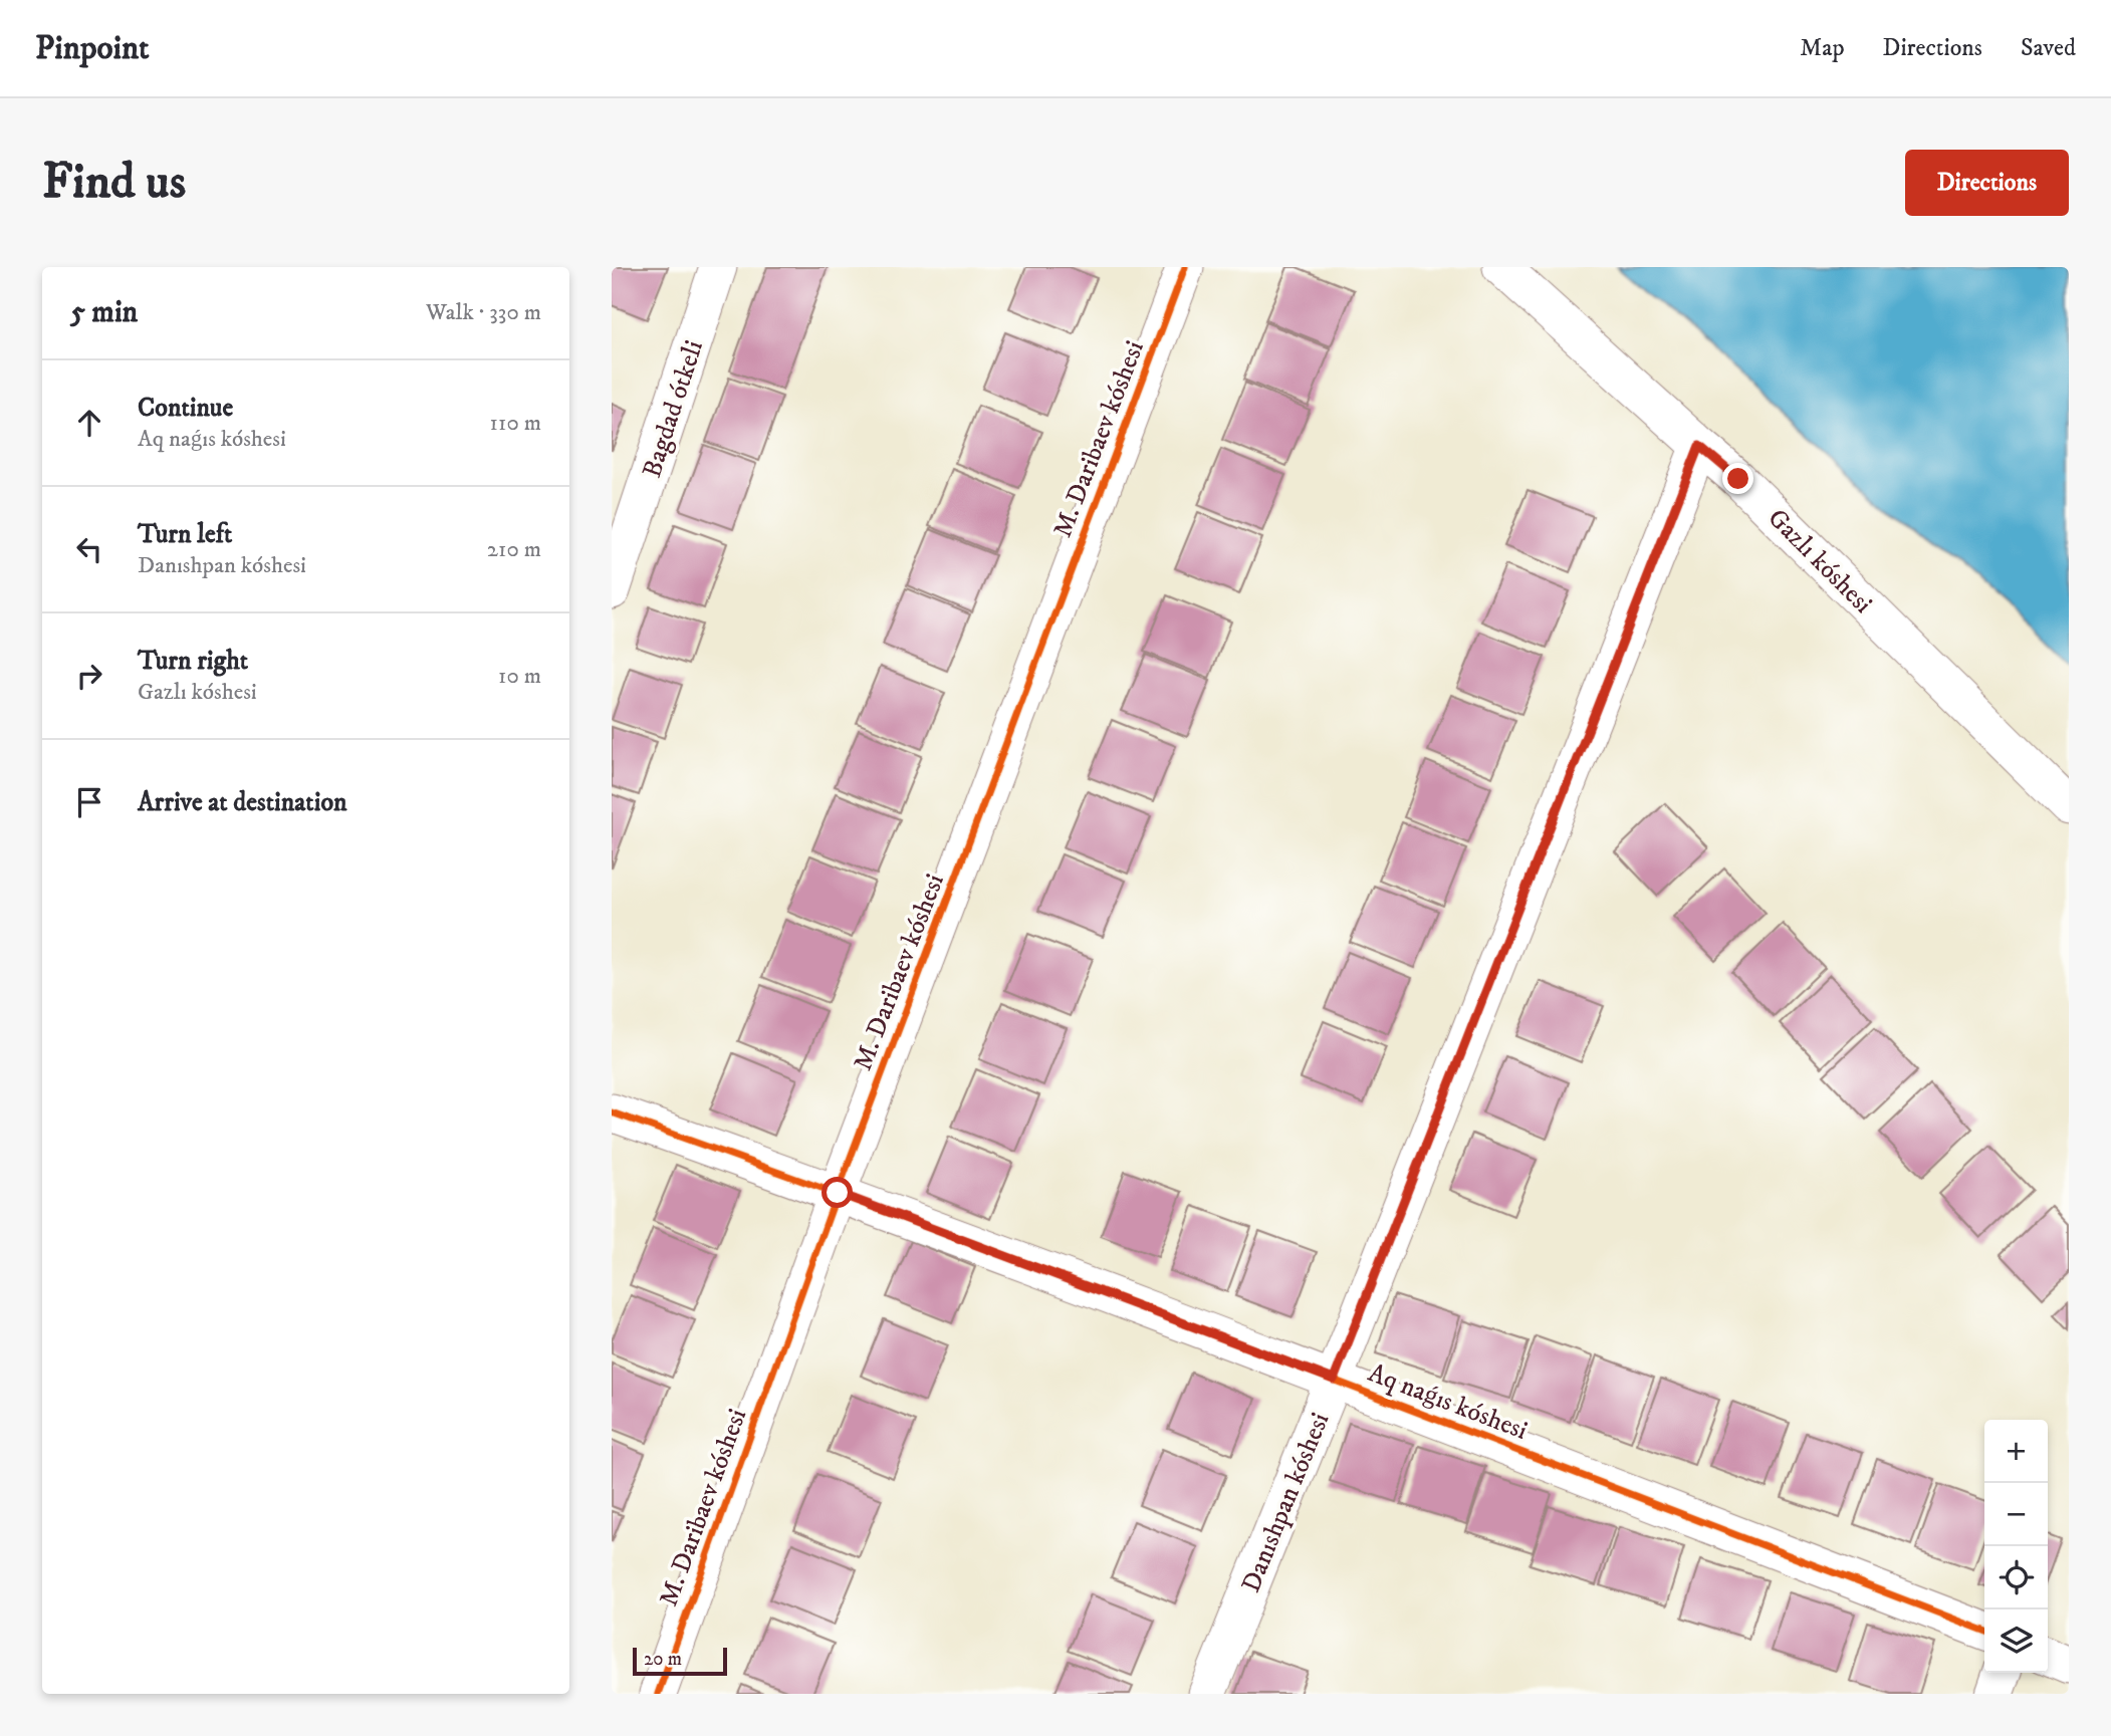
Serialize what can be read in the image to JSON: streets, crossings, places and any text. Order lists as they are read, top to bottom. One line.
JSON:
{"streets":{"street":["Bagdad ótkeli","M. Daribaev kóshesi","Gazlı kóshesi","Aq naǵıs kóshesi","Danıshpan kóshesi"]},"crossings":[["M. Daribaev kóshesi","Aq naǵıs kóshesi"],["Gazlı kóshesi","Danıshpan kóshesi"],["Aq naǵıs kóshesi","Danıshpan kóshesi"]],"scale_bar":"20 m","page":{"header":"Pinpoint","nav":["Map","Directions","Saved"],"buttons":"Directions","title":"Find us","heading":["5 min","Walk · 330 m"],"list":[["Continue","Aq naǵıs kóshesi","110 m"],["Turn left","Danıshpan kóshesi","210 m"],["Turn right","Gazlı kóshesi","10 m"],"Arrive at destination"],"map_buttons":["+","−"],"scale":"20 m"}}
